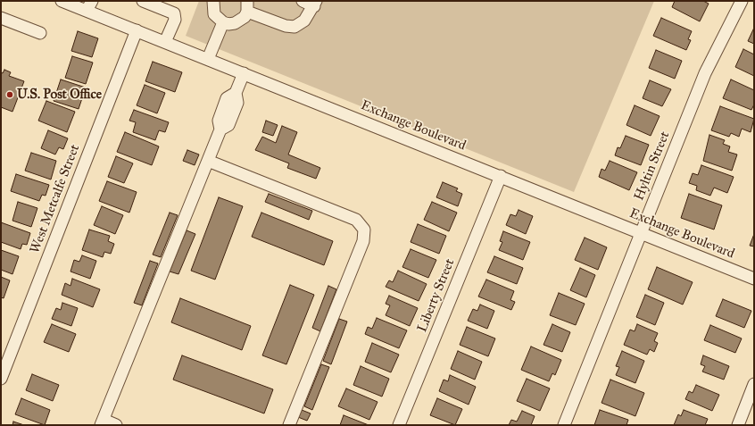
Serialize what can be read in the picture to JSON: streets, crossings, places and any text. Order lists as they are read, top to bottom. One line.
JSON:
{"streets":{"street":["Exchange Boulevard","Hyltin Street","West Metcalfe Street","Liberty Street"]},"crossings":[["Exchange Boulevard","Hyltin Street"],["Exchange Boulevard","West Metcalfe Street"],["Exchange Boulevard","Liberty Street"]],"places":["U.S. Post Office"]}
